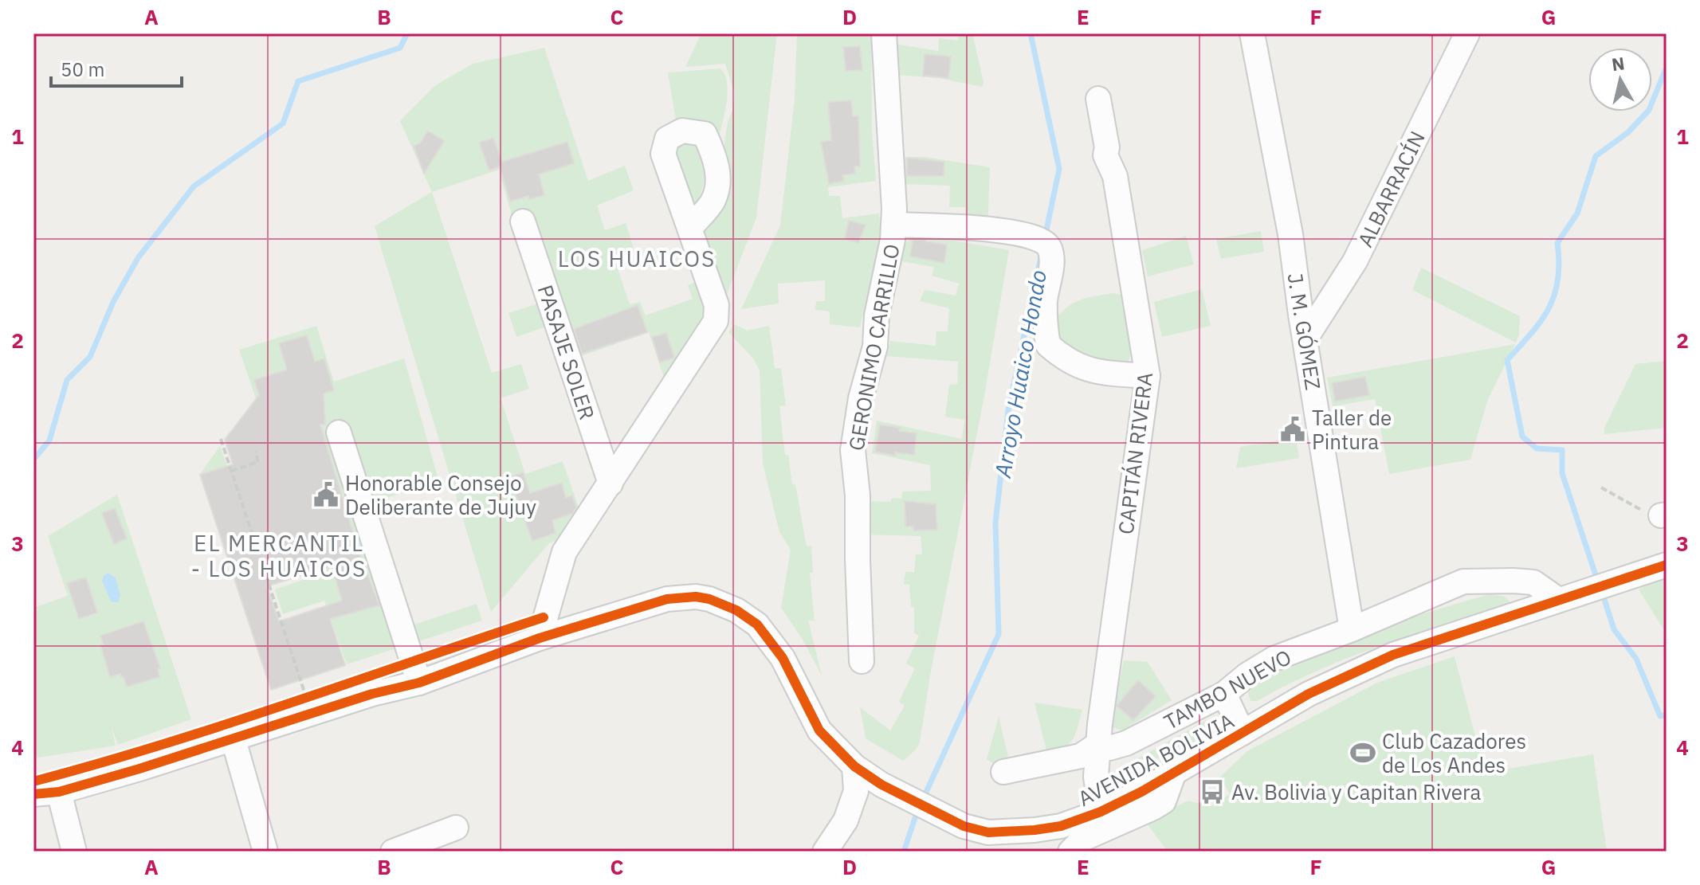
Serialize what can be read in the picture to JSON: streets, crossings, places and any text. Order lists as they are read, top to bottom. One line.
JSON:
{"streets":{"street":["ALBARRACÍN","J. M. GÓMEZ","GERONIMO CARRILLO","PASAJE SOLER","CAPITÁN RIVERA","TAMBO NUEVO","AVENIDA BOLIVIA"]},"crossings":[["ALBARRACÍN","J. M. GÓMEZ"],["J. M. GÓMEZ","TAMBO NUEVO"],["CAPITÁN RIVERA","TAMBO NUEVO"],["CAPITÁN RIVERA","AVENIDA BOLIVIA"],["TAMBO NUEVO","AVENIDA BOLIVIA"]],"districts":["LOS HUAICOS","EL MERCANTIL - LOS HUAICOS"],"water":["Arroyo Huaico Hondo"],"places":{"public building":["Taller de Pintura","Honorable Consejo Deliberante de Jujuy"],"sports":["Club Cazadores de Los Andes"],"bus stop":["Av. Bolivia y Capitan Rivera"]},"scale_bar":"50 m","north":"top","grid":{"columns":["A","B","C","D","E","F","G"],"rows":["1","2","3","4"]}}
